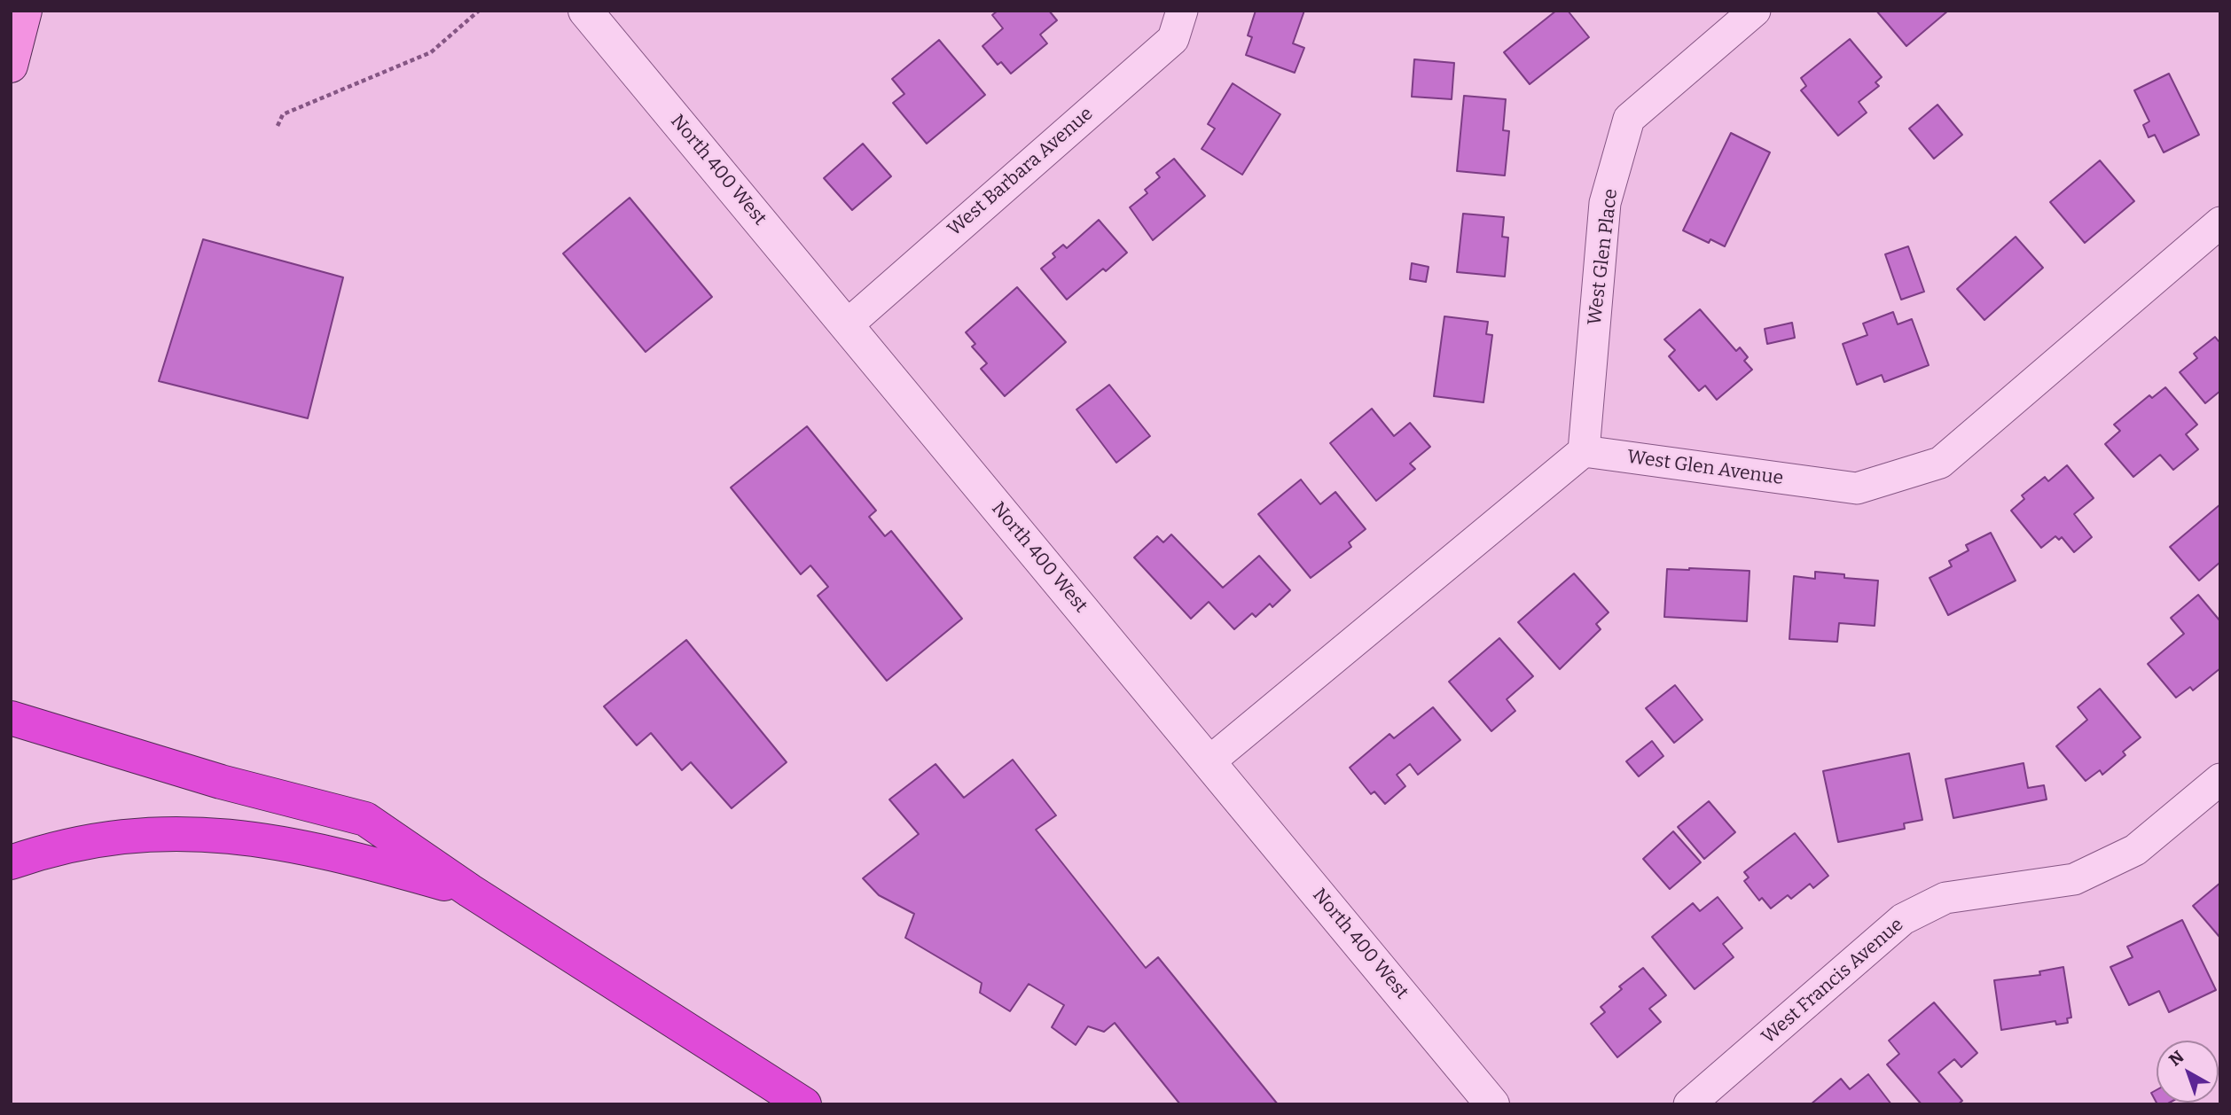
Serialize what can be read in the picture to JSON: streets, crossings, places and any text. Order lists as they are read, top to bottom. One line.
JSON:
{"streets":{"street":["North 400 West","West Barbara Avenue","West Glen Place","West Glen Avenue","West Francis Avenue"]},"crossings":[["North 400 West","West Barbara Avenue"],["West Glen Place","West Glen Avenue"]],"north":"top left"}
